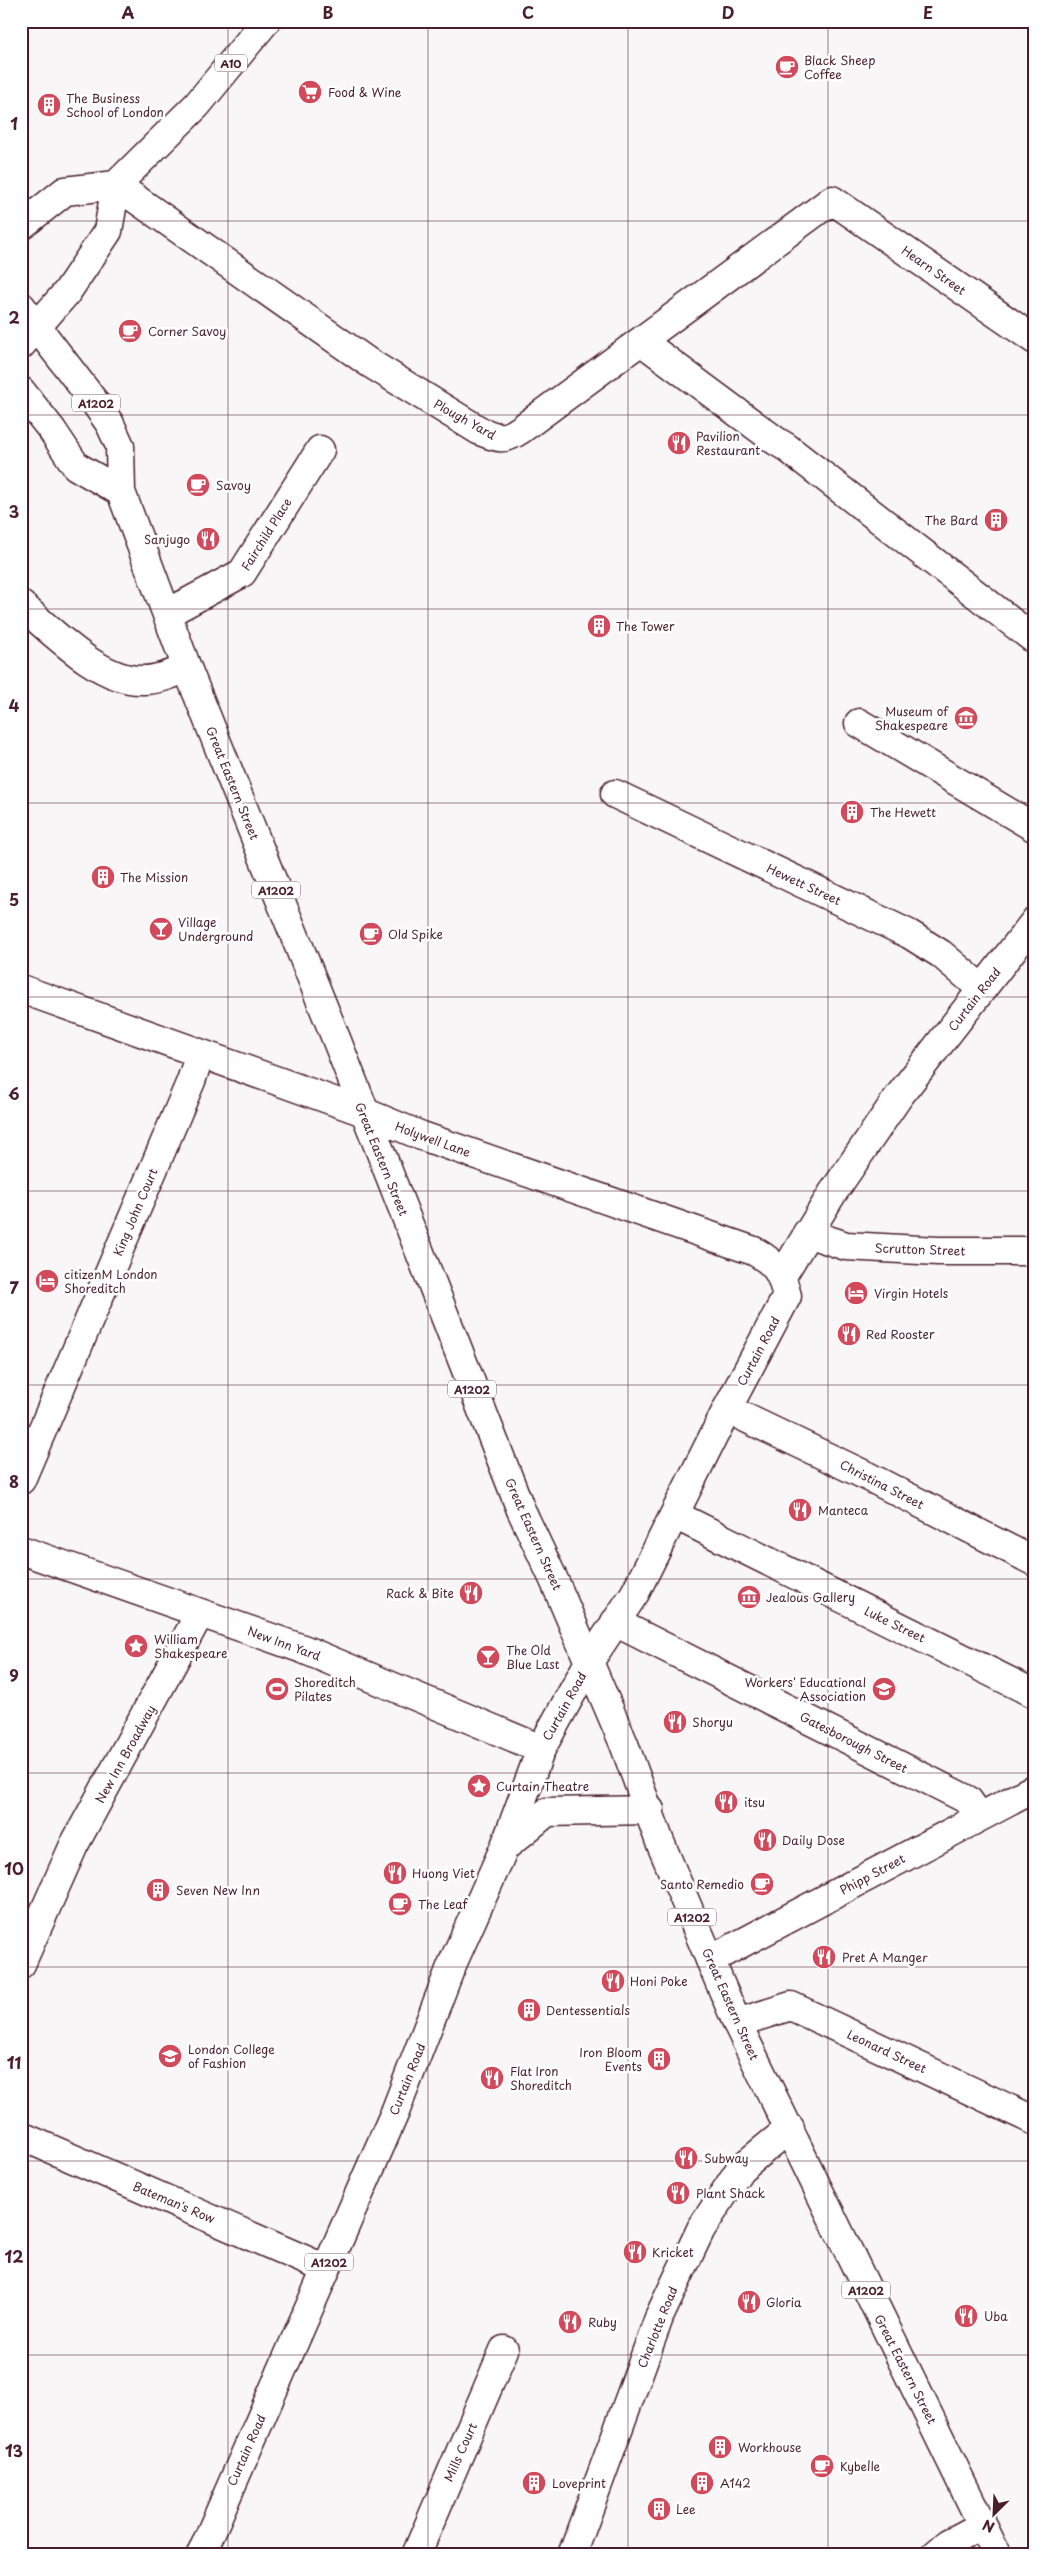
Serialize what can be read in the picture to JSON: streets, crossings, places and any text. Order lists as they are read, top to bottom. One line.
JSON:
{"streets":{"main road":["A10","Hearn Street","A1202","Plough Yard","Fairchild Place","Great Eastern Street","Hewett Street","Curtain Road","Holywell Lane","King John Court","Scrutton Street","Christina Street","Luke Street","New Inn Yard","Gatesborough Street","New Inn Broadway","Phipp Street","Leonard Street","Bateman's Row","Charlotte Road","Mills Court"]},"crossings":[["A10","Plough Yard"],["Hearn Street","Plough Yard"],["A1202","Great Eastern Street"],["A1202","Curtain Road"],["Fairchild Place","Great Eastern Street"],["Great Eastern Street","Curtain Road"],["Great Eastern Street","Holywell Lane"],["Great Eastern Street","Phipp Street"],["Great Eastern Street","Leonard Street"],["Great Eastern Street","Charlotte Road"],["Hewett Street","Curtain Road"],["Curtain Road","Holywell Lane"],["Curtain Road","Scrutton Street"],["Curtain Road","Christina Street"],["Curtain Road","Luke Street"],["Curtain Road","New Inn Yard"],["Curtain Road","Gatesborough Street"],["Curtain Road","Bateman's Row"],["Holywell Lane","King John Court"],["New Inn Yard","New Inn Broadway"],["Gatesborough Street","Phipp Street"]],"places":{"cafe":["Black Sheep Coffee","Corner Savoy","Savoy","Old Spike","Santo Remedio","The Leaf","Kybelle"],"supermarket":["Food & Wine"],"building":["The Business School of London","The Bard","The Tower","The Hewett","The Mission","Seven New Inn","Dentessentials","Iron Bloom Events","Workhouse","Loveprint","A142","Lee"],"restaurant":["Pavilion Restaurant","Sanjugo","Red Rooster","Manteca","Rack & Bite","Shoryu","itsu","Daily Dose","Huong Viet","Pret A Manger","Honi Poke","Flat Iron Shoreditch","Subway","Plant Shack","Kricket","Gloria","Uba","Ruby"],"museum":["Museum of Shakespeare","Jealous Gallery"],"bar":["Village Underground","The Old Blue Last"],"hotel":["citizenM London Shoreditch","Virgin Hotels"],"place":["William Shakespeare","Curtain Theatre"],"sports":["Shoreditch Pilates"],"school or university":["Workers' Educational Association","London College of Fashion"]},"north":"bottom left","grid":{"columns":["A","B","C","D","E"],"rows":["1","2","3","4","5","6","7","8","9","10","11","12","13"]}}
